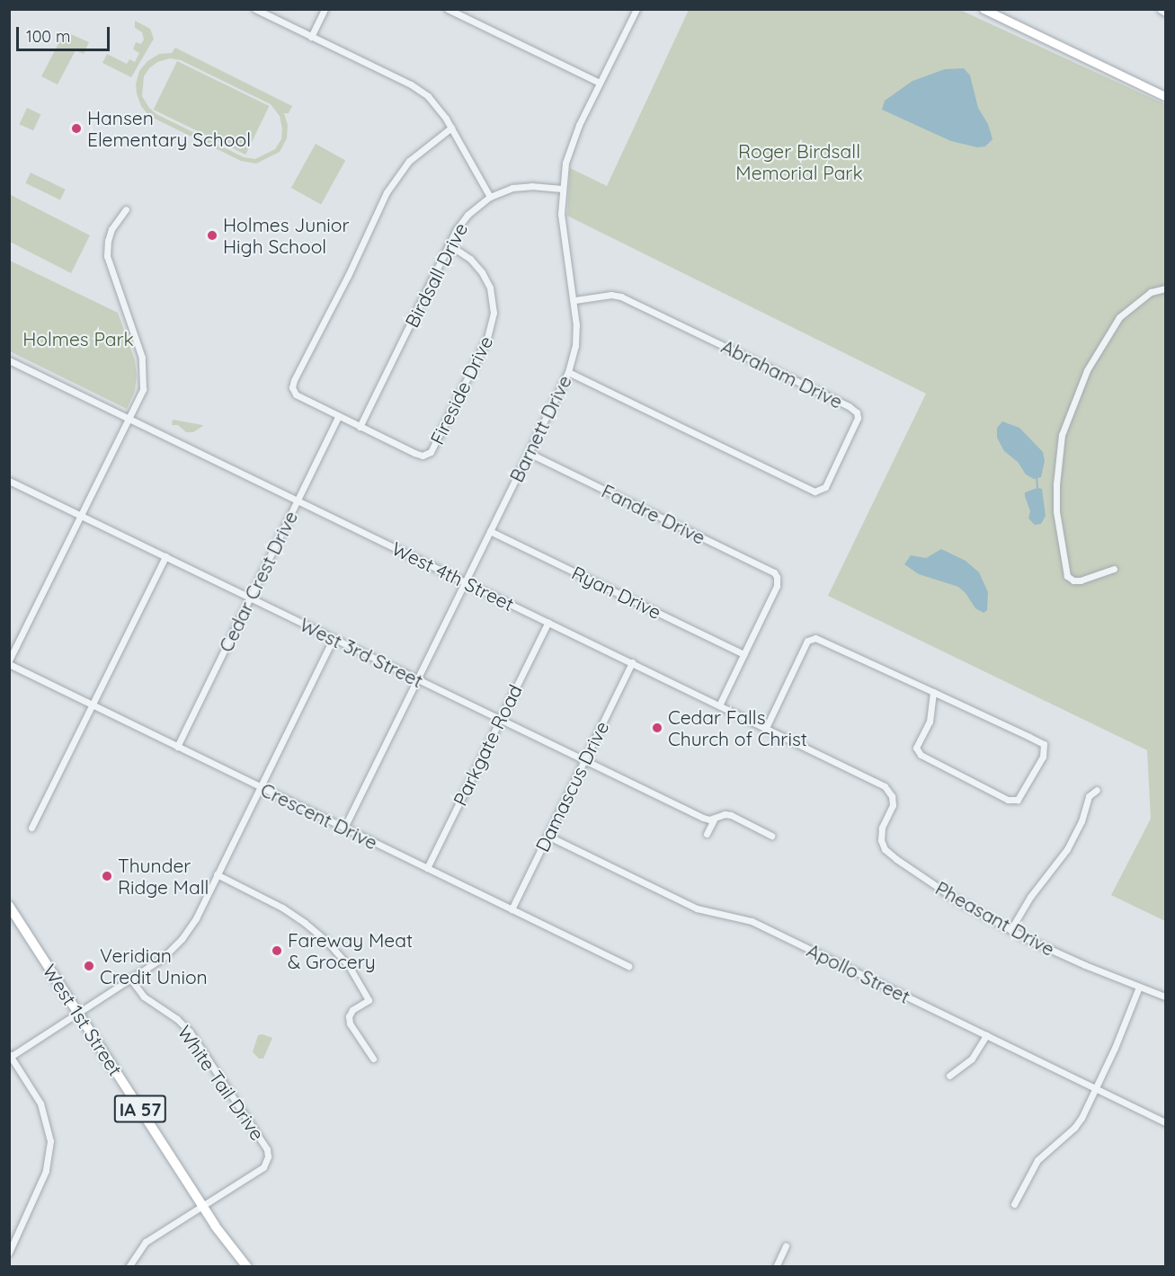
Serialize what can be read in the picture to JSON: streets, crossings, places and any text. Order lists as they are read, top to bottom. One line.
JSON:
{"streets":{"main road":["West 1st Street","IA 57"],"street":["Birdsall Drive","Abraham Drive","Fireside Drive","Barnett Drive","Fandre Drive","West 4th Street","Cedar Crest Drive","Ryan Drive","West 3rd Street","Parkgate Road","Damascus Drive","Crescent Drive","Pheasant Drive","Apollo Street","White Tail Drive"]},"crossings":[["Birdsall Drive","Fireside Drive"],["Birdsall Drive","Barnett Drive"],["Abraham Drive","Barnett Drive"],["Fireside Drive","Cedar Crest Drive"],["Barnett Drive","Fandre Drive"],["Barnett Drive","West 4th Street"],["Barnett Drive","Ryan Drive"],["Barnett Drive","West 3rd Street"],["Barnett Drive","Crescent Drive"],["Fandre Drive","Ryan Drive"],["West 4th Street","Cedar Crest Drive"],["West 4th Street","Parkgate Road"],["West 4th Street","Damascus Drive"],["West 4th Street","Pheasant Drive"],["Cedar Crest Drive","West 3rd Street"],["Cedar Crest Drive","Crescent Drive"],["West 3rd Street","Parkgate Road"],["West 3rd Street","Damascus Drive"],["Parkgate Road","Crescent Drive"],["Damascus Drive","Crescent Drive"],["Damascus Drive","Apollo Street"],["West 1st Street","White Tail Drive"]],"parks":["Roger Birdsall Memorial Park","Holmes Park"],"places":["Hansen Elementary School","Holmes Junior High School","Cedar Falls Church of Christ","Thunder Ridge Mall","Fareway Meat & Grocery","Veridian Credit Union"],"scale_bar":"100 m"}
